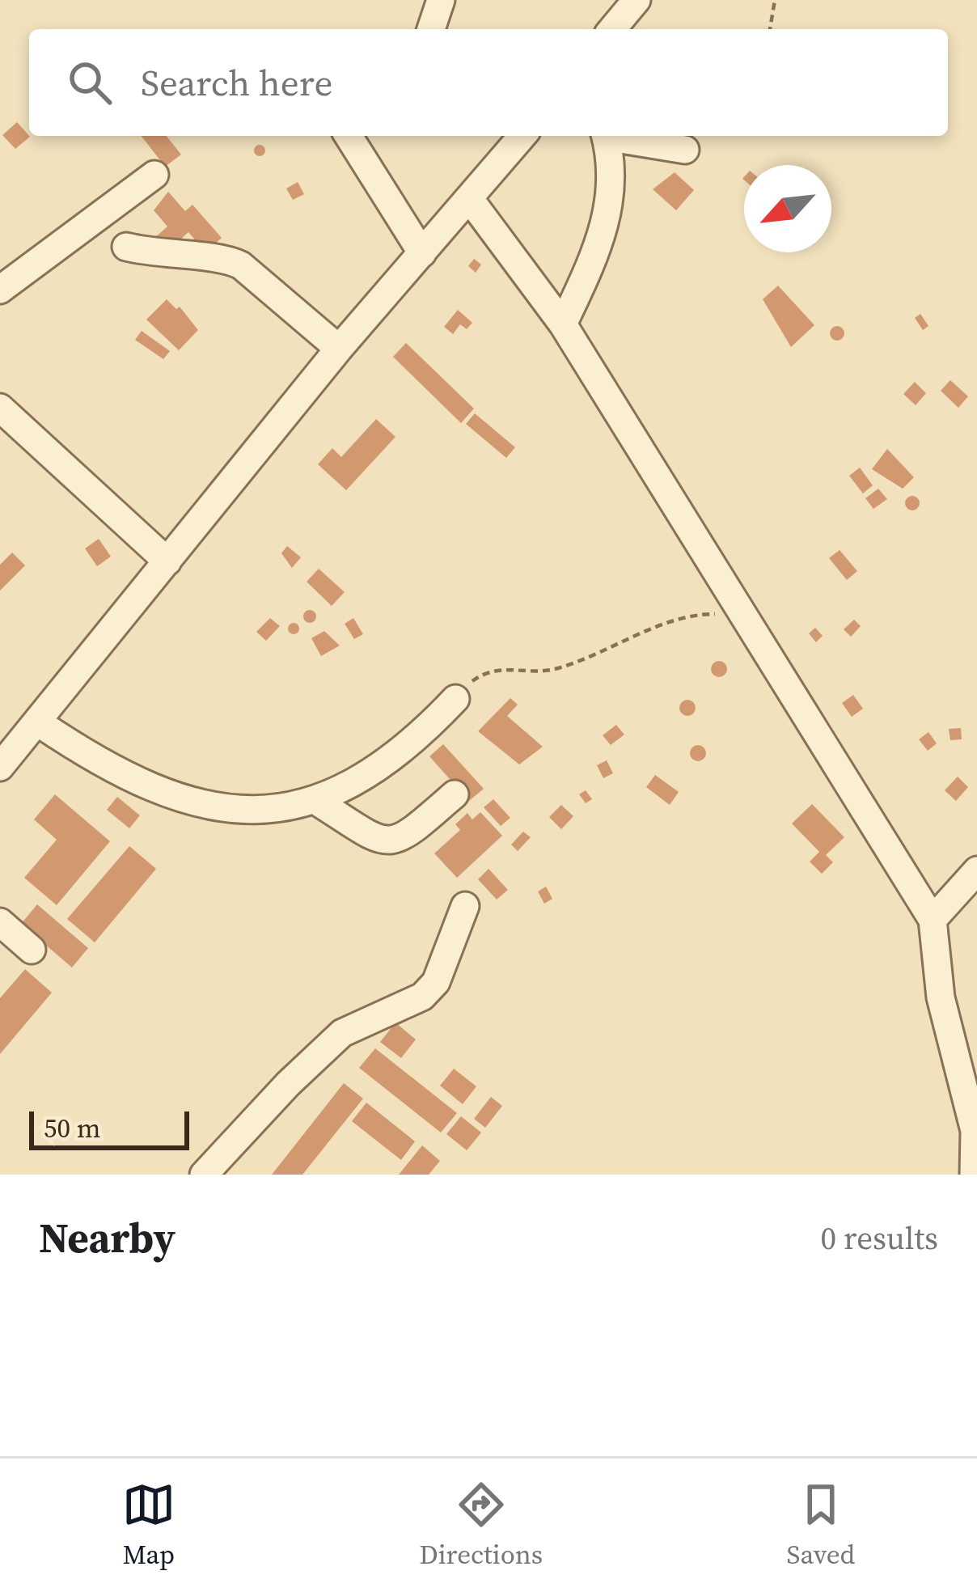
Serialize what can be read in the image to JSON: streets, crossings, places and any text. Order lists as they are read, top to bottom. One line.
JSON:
{"scale_bar":"50 m","north":"bottom left","page":{"search":"Search here","scale":"50 m","heading":["Nearby","0 results"],"nav":["Map","Directions","Saved"]}}
